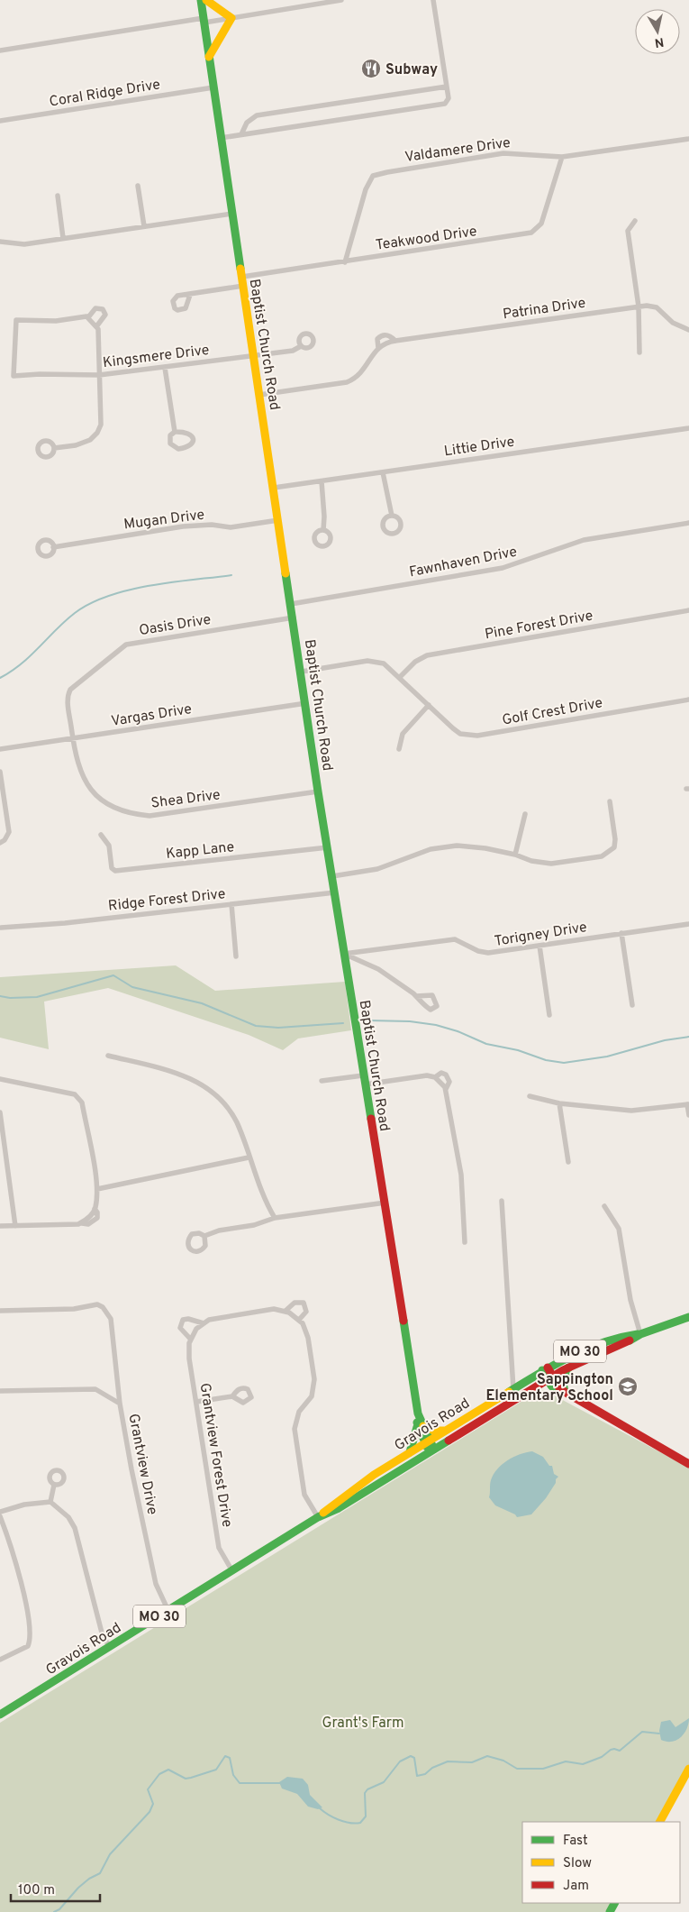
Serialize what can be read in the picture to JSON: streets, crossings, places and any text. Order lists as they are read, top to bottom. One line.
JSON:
{"streets":{"street":["Coral Ridge Drive","Valdamere Drive","Teakwood Drive","Patrina Drive","Baptist Church Road","Kingsmere Drive","Littie Drive","Mugan Drive","Fawnhaven Drive","Oasis Drive","Pine Forest Drive","Golf Crest Drive","Vargas Drive","Shea Drive","Kapp Lane","Ridge Forest Drive","Torigney Drive","MO 30","Gravois Road","Grantview Forest Drive","Grantview Drive"]},"crossings":[["Coral Ridge Drive","Baptist Church Road"],["Valdamere Drive","Teakwood Drive"],["Teakwood Drive","Baptist Church Road"],["Patrina Drive","Baptist Church Road"],["Baptist Church Road","Kingsmere Drive"],["Baptist Church Road","Littie Drive"],["Baptist Church Road","Mugan Drive"],["Baptist Church Road","Fawnhaven Drive"],["Baptist Church Road","Oasis Drive"],["Baptist Church Road","Golf Crest Drive"],["Baptist Church Road","Vargas Drive"],["Baptist Church Road","Shea Drive"],["Baptist Church Road","Kapp Lane"],["Baptist Church Road","Ridge Forest Drive"],["Baptist Church Road","Torigney Drive"],["Baptist Church Road","Gravois Road"],["Oasis Drive","Vargas Drive"],["Oasis Drive","Shea Drive"],["Pine Forest Drive","Golf Crest Drive"],["Vargas Drive","Shea Drive"],["Gravois Road","Grantview Forest Drive"],["Gravois Road","Grantview Drive"]],"parks":["Grant's Farm"],"places":{"restaurant":["Subway"],"school or university":["Sappington Elementary School"]},"legend":["Fast","Slow","Jam"],"scale_bar":"100 m","north":"bottom"}
